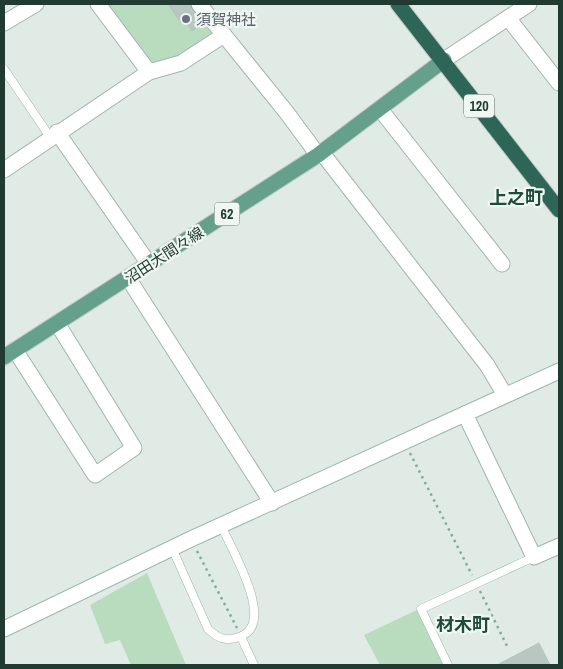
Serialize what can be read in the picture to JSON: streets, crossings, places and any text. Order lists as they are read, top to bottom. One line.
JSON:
{"streets":{"highway":["120"],"main road":["62","沼田大間々線"]},"crossings":[["120","沼田大間々線"]],"districts":["上之町","材木町"],"places":["須賀神社"]}
